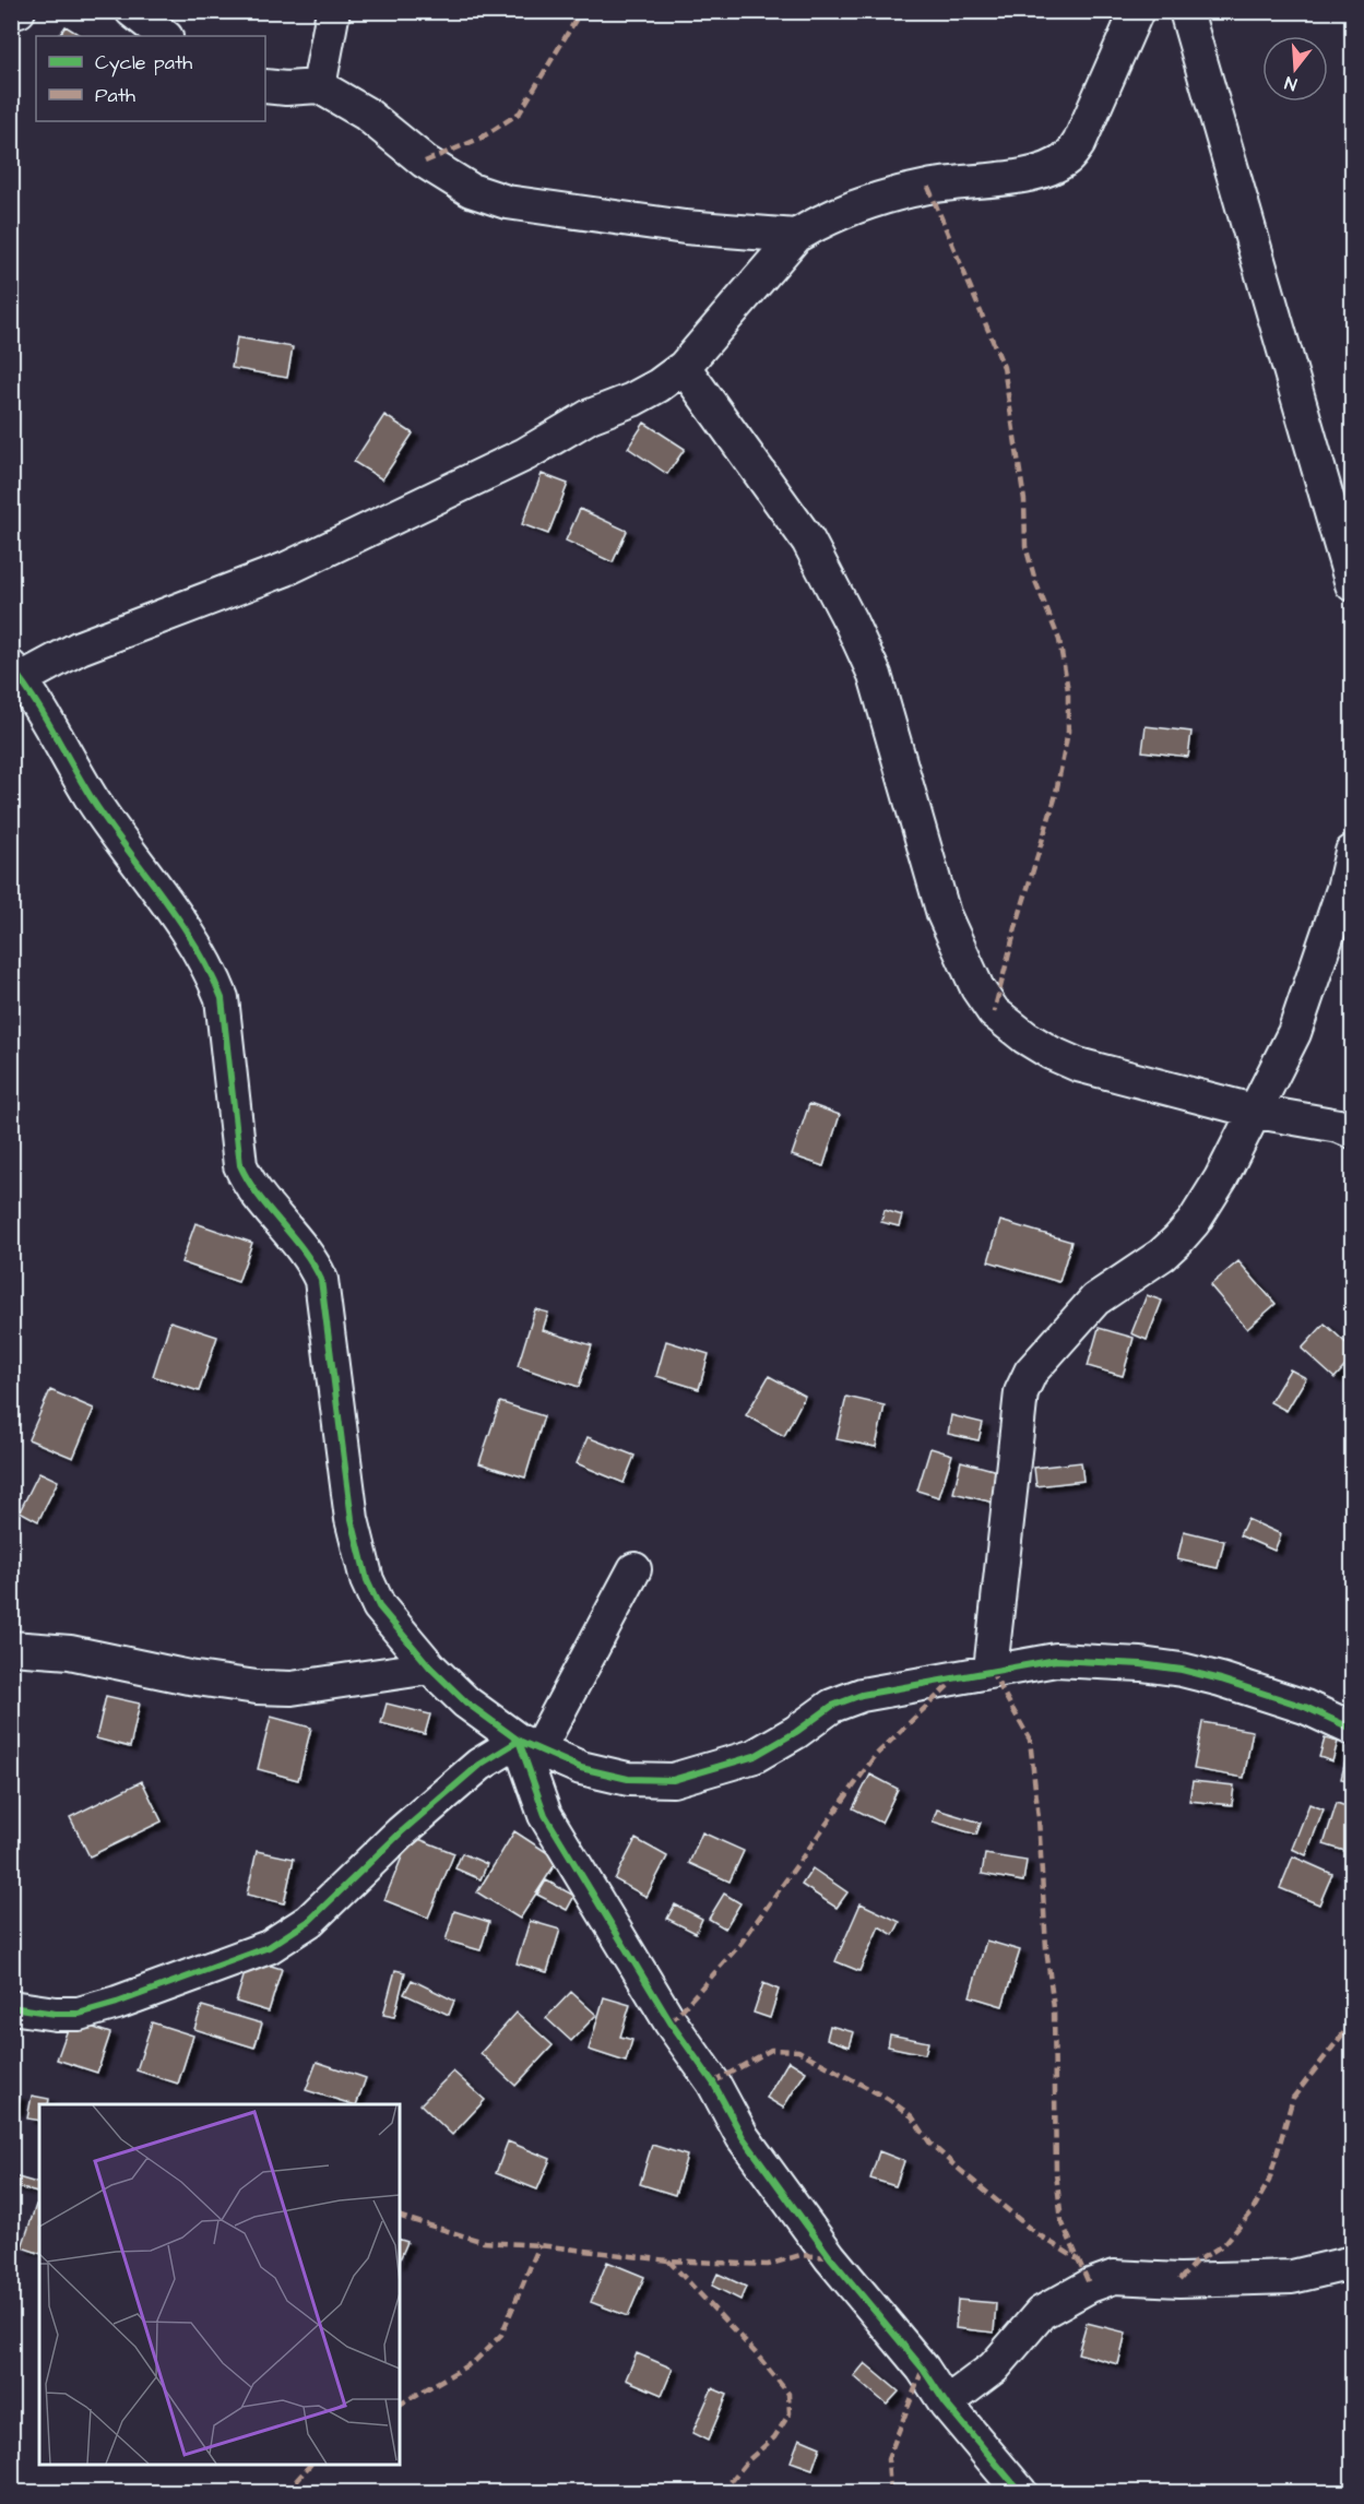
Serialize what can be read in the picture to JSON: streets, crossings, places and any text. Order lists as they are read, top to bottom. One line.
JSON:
{"legend":["Cycle path","Path"],"north":"bottom"}
